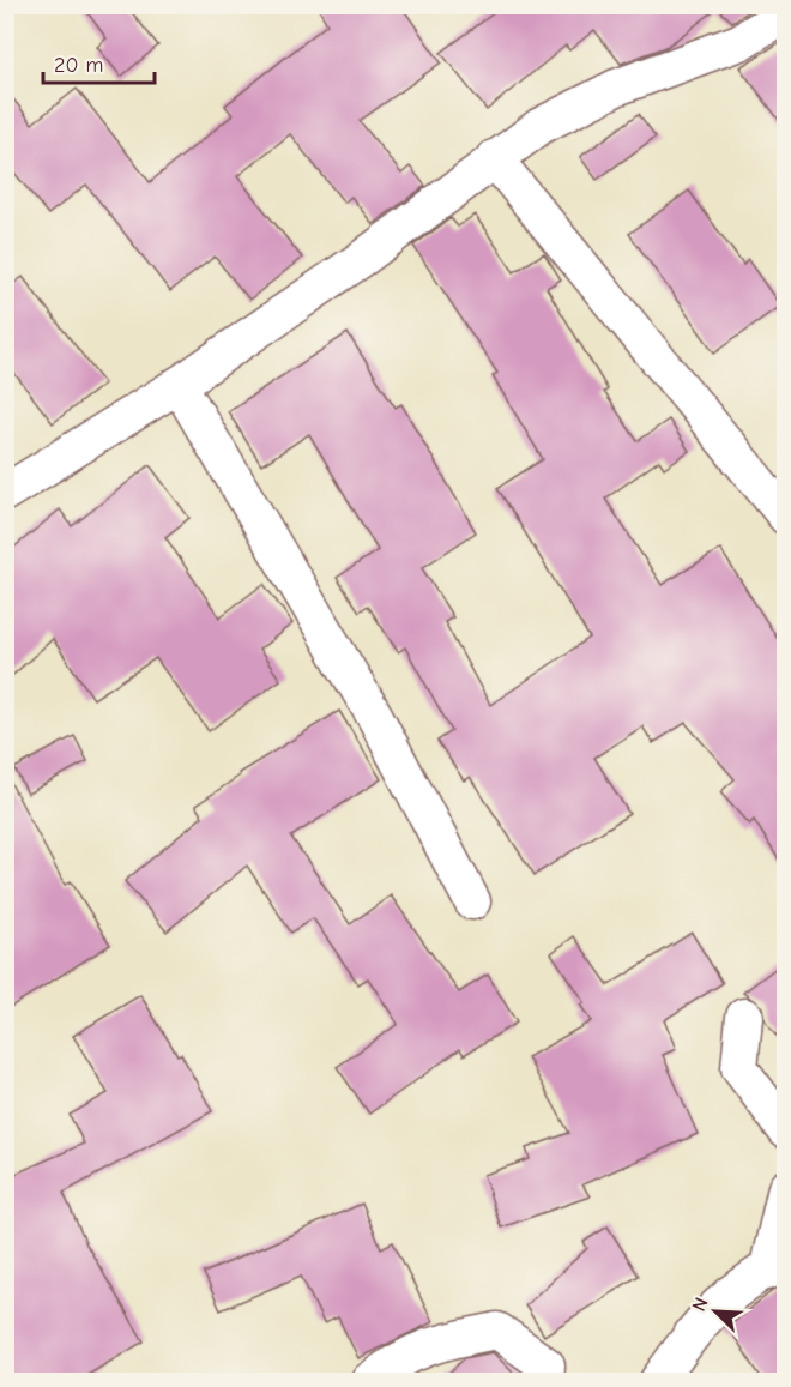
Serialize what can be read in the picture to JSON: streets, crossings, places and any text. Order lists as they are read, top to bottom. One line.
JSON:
{"scale_bar":"20 m","north":"top left"}
